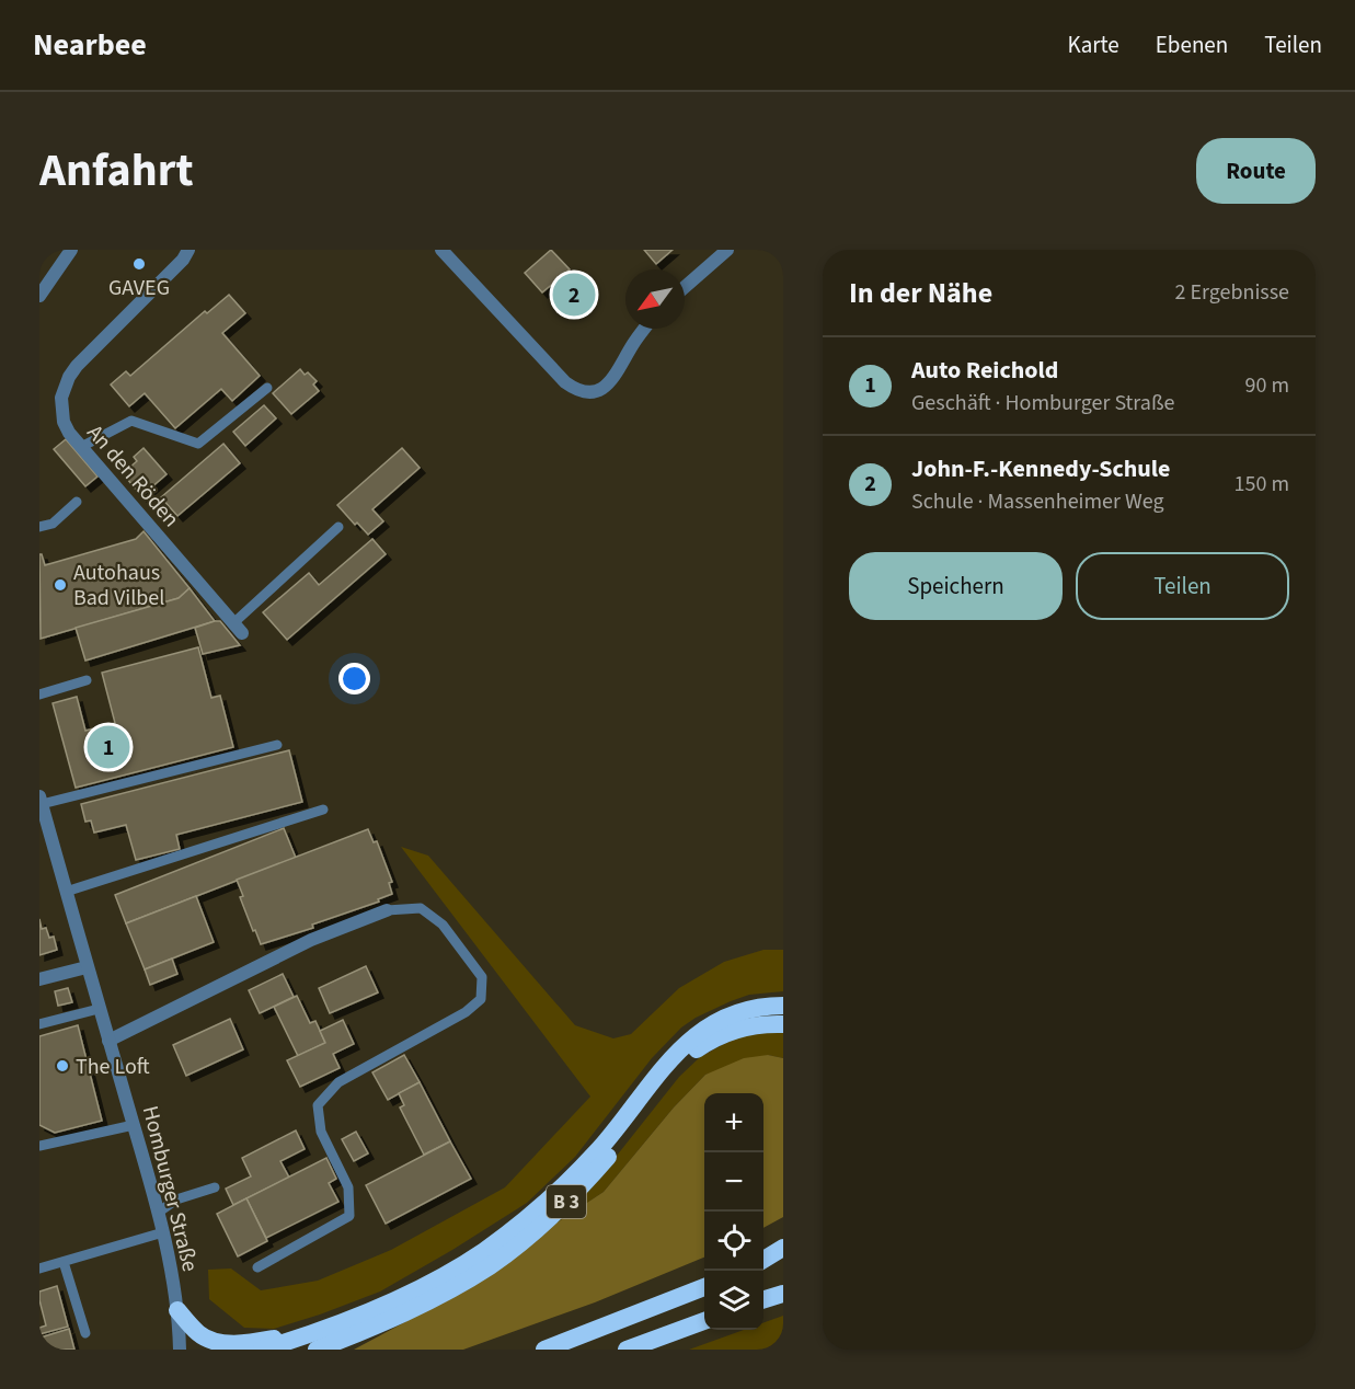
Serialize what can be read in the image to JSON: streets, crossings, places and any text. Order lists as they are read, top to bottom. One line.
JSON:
{"streets":{"highway":["B 3"],"street":["An den Röden","Homburger Straße"]},"places":["GAVEG","Autohaus Bad Vilbel","The Loft"],"north":"bottom left","page":{"header":"Nearbee","nav":["Karte","Ebenen","Teilen"],"title":"Anfahrt","buttons":["Route",["Speichern","Teilen"]],"heading":["In der Nähe","2 Ergebnisse"],"pins":["2","1"],"list":[{"mark":"1","name":"Auto Reichold","note":"Geschäft · Homburger Straße","value":"90 m"},{"mark":"2","name":"John-F.-Kennedy-Schule","note":"Schule · Massenheimer Weg","value":"150 m"}],"map_buttons":["+","−"]}}
